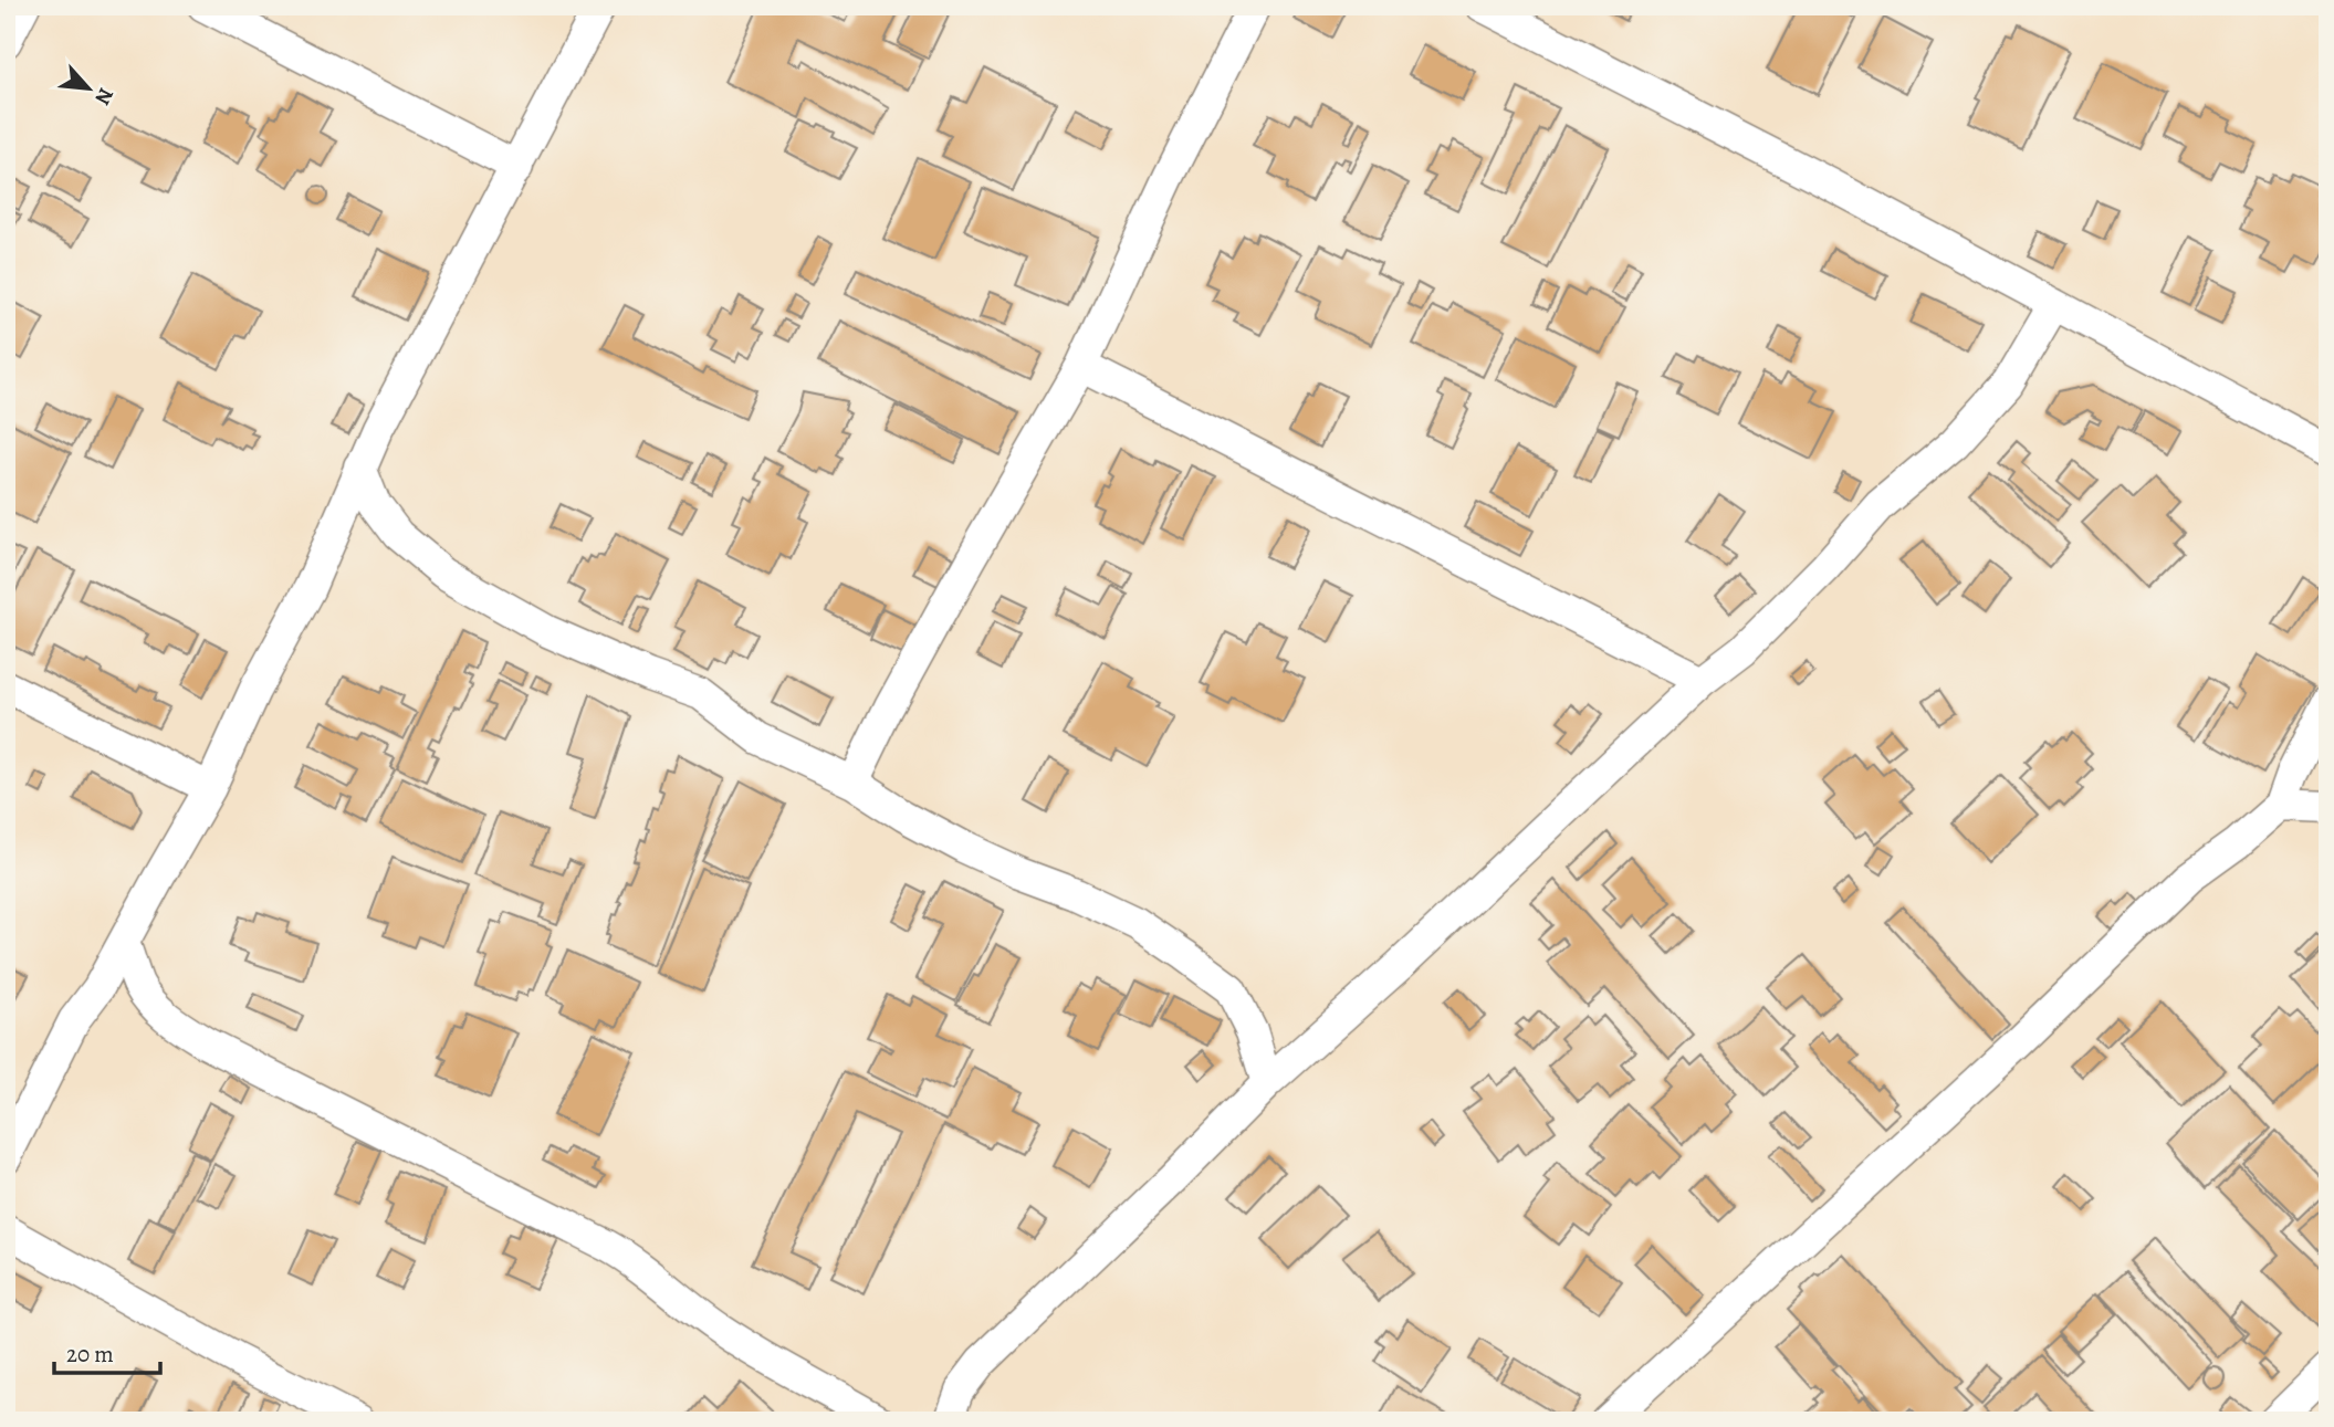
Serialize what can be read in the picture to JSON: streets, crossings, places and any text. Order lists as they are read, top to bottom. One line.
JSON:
{"scale_bar":"20 m","north":"bottom right"}
